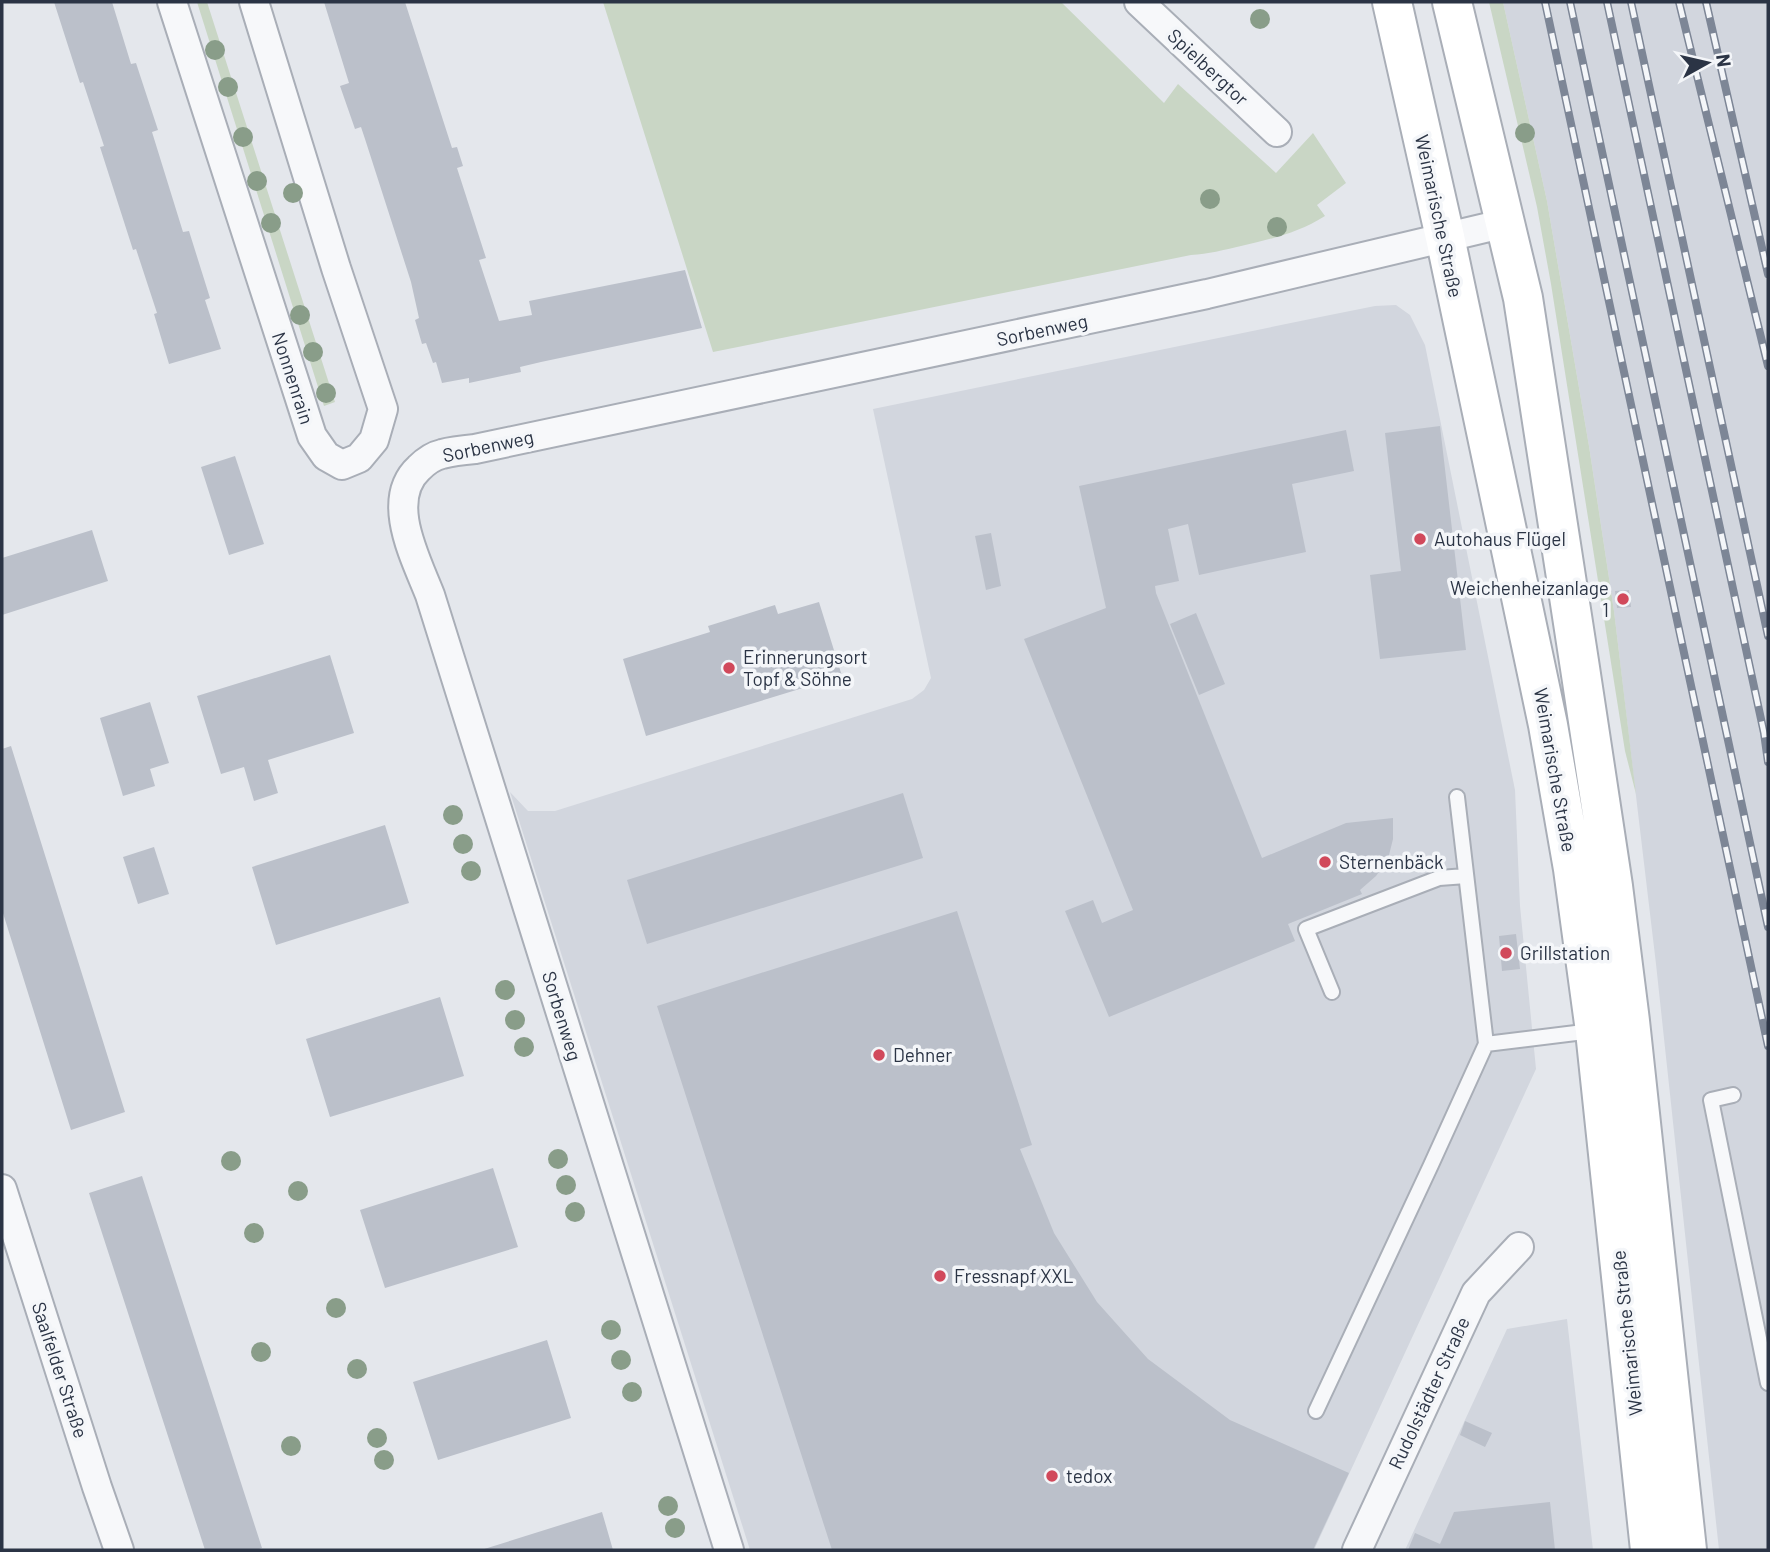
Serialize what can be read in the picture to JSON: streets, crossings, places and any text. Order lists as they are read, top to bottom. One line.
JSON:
{"streets":{"main road":["Weimarische Straße"],"street":["Spielbergtor","Sorbenweg","Nonnenrain","Saalfelder Straße","Rudolstädter Straße"]},"crossings":[["Weimarische Straße","Sorbenweg"]],"places":["Autohaus Flügel","Weichenheizanlage 1","Erinnerungsort Topf & Söhne","Sternenbäck","Grillstation","Dehner","Fressnapf XXL","tedox"],"north":"right"}
